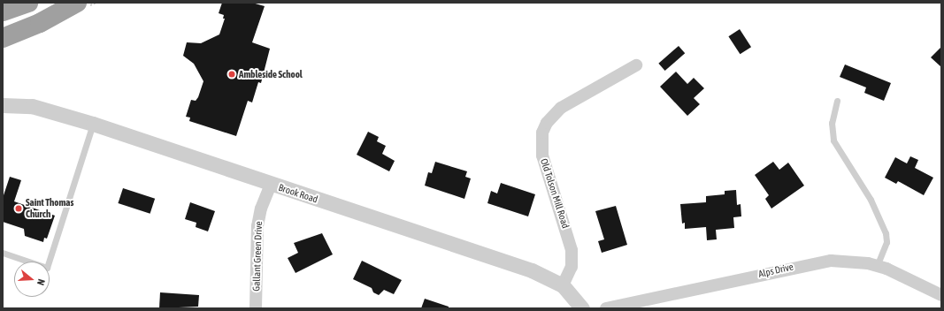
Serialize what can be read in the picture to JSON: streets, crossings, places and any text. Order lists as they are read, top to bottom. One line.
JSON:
{"streets":{"street":["Brook Road","Old Tolson Mill Road","Gallant Green Drive","Alps Drive"]},"crossings":[["Brook Road","Old Tolson Mill Road"],["Brook Road","Gallant Green Drive"]],"places":["Ambleside School","Saint Thomas Church"],"north":"right"}
